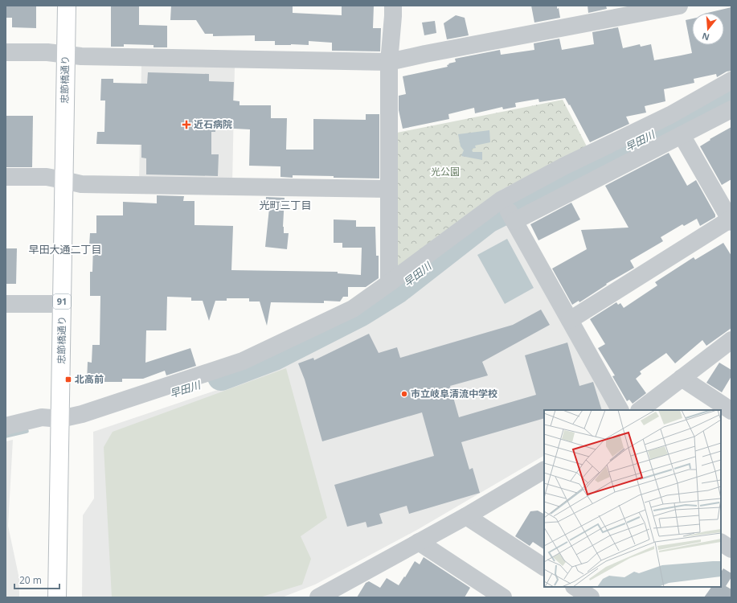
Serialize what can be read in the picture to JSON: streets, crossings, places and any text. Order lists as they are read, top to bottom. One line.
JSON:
{"streets":{"main road":["忠節橋通り","91"]},"districts":["光町三丁目","早田大通二丁目"],"water":["早田川"],"parks":["光公園"],"places":{"health":["近石病院"],"transit":["北高前"],"other":["市立岐阜清流中学校"]},"scale_bar":"20 m","north":"bottom"}
